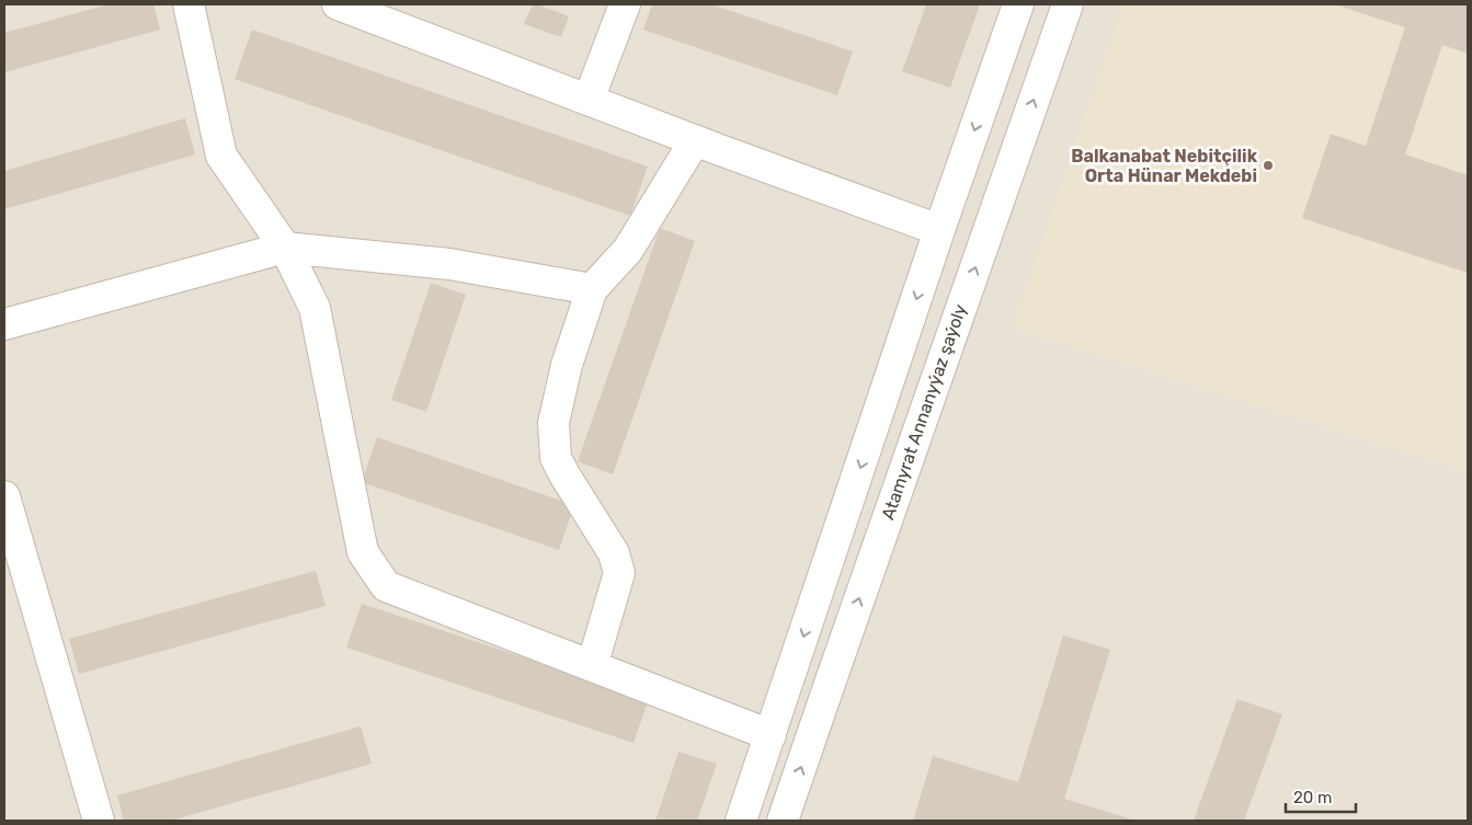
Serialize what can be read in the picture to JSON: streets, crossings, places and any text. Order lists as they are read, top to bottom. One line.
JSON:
{"streets":{"street":["Atamyrat Annanyýaz şaýoly"]},"places":["Balkanabat Nebitçilik Orta Hünar Mekdebi"],"scale_bar":"20 m"}
